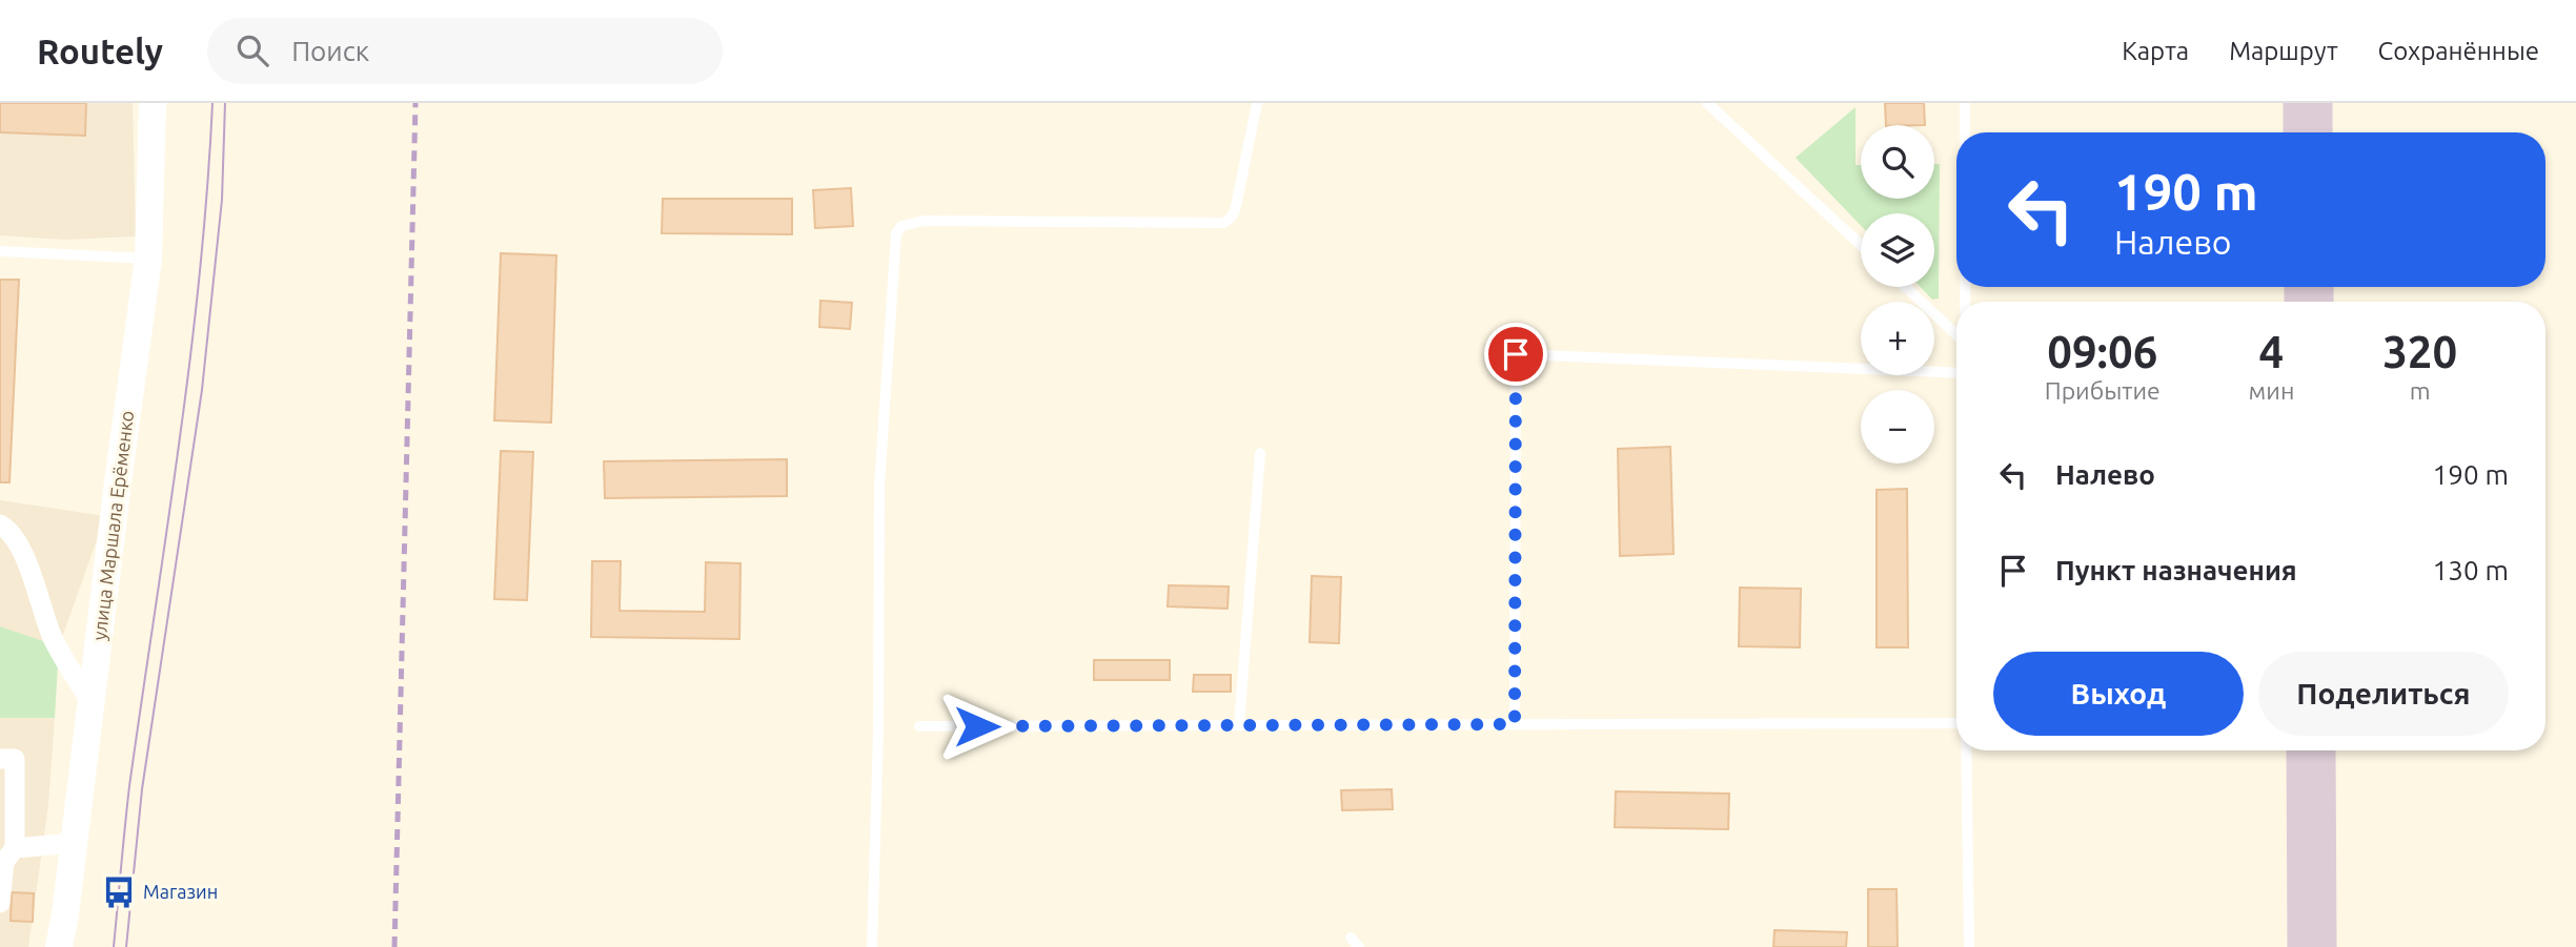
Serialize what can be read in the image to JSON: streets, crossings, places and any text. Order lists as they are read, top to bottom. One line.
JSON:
{"streets":{"main road":["улица Маршала Ерёменко"]},"places":{"bus stop":["Магазин"]},"page":{"header":"Routely","search":"Поиск","nav":["Карта","Маршрут","Сохранённые"],"map_buttons":["+","−"],"turn":["190 m","Налево"],"eta":["09:06","Прибытие","4","мин","320","m"],"list":[{"name":"Налево","value":"190 m"},{"name":"Пункт назначения","value":"130 m"}],"buttons":["Выход","Поделиться"]}}
